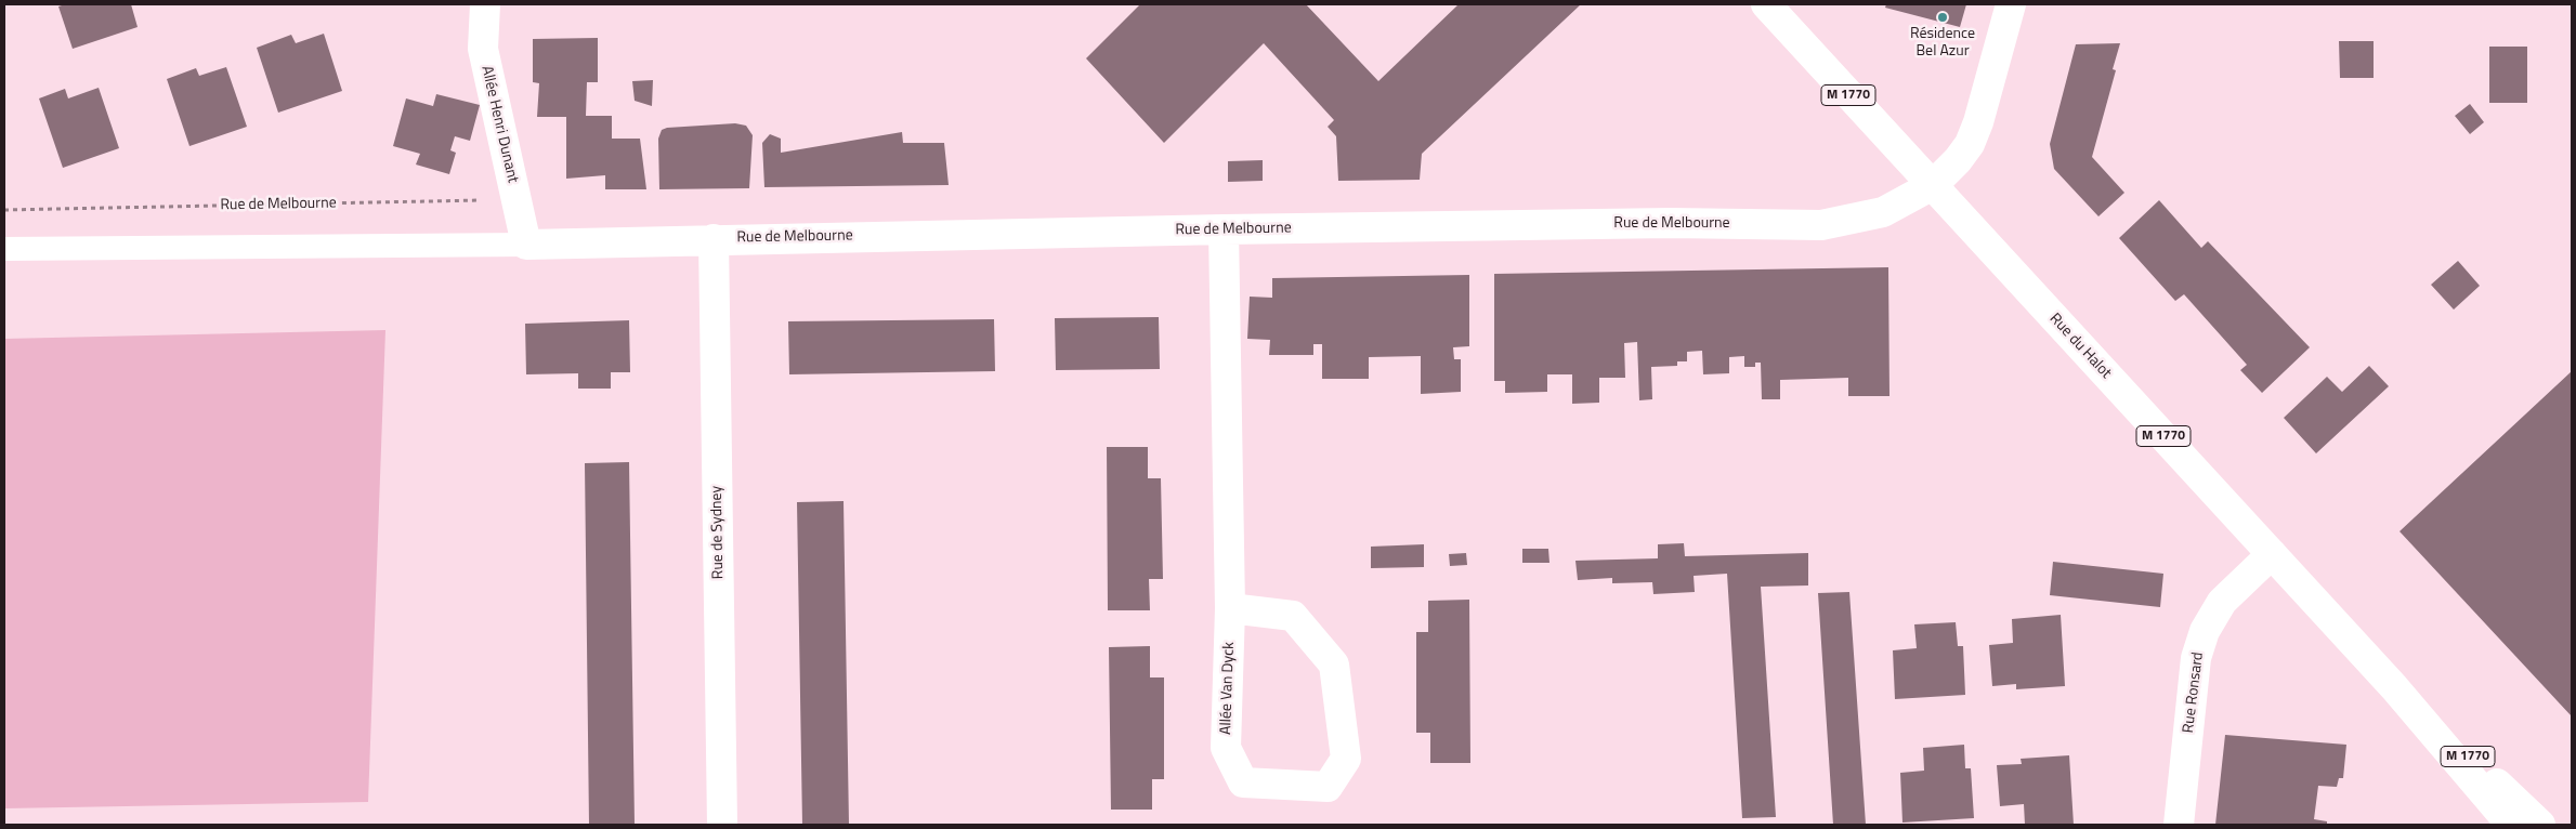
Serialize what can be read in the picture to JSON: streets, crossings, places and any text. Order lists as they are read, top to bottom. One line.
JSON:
{"streets":{"street":["M 1770","Allée Henri Dunant","Rue de Melbourne","Rue du Halot","Rue de Sydney","Allée Van Dyck","Rue Ronsard"]},"crossings":[["Allée Henri Dunant","Rue de Melbourne"],["Rue de Melbourne","Rue du Halot"],["Rue de Melbourne","Rue de Sydney"],["Rue de Melbourne","Allée Van Dyck"],["Rue du Halot","Rue Ronsard"]],"places":["Résidence Bel Azur"]}
